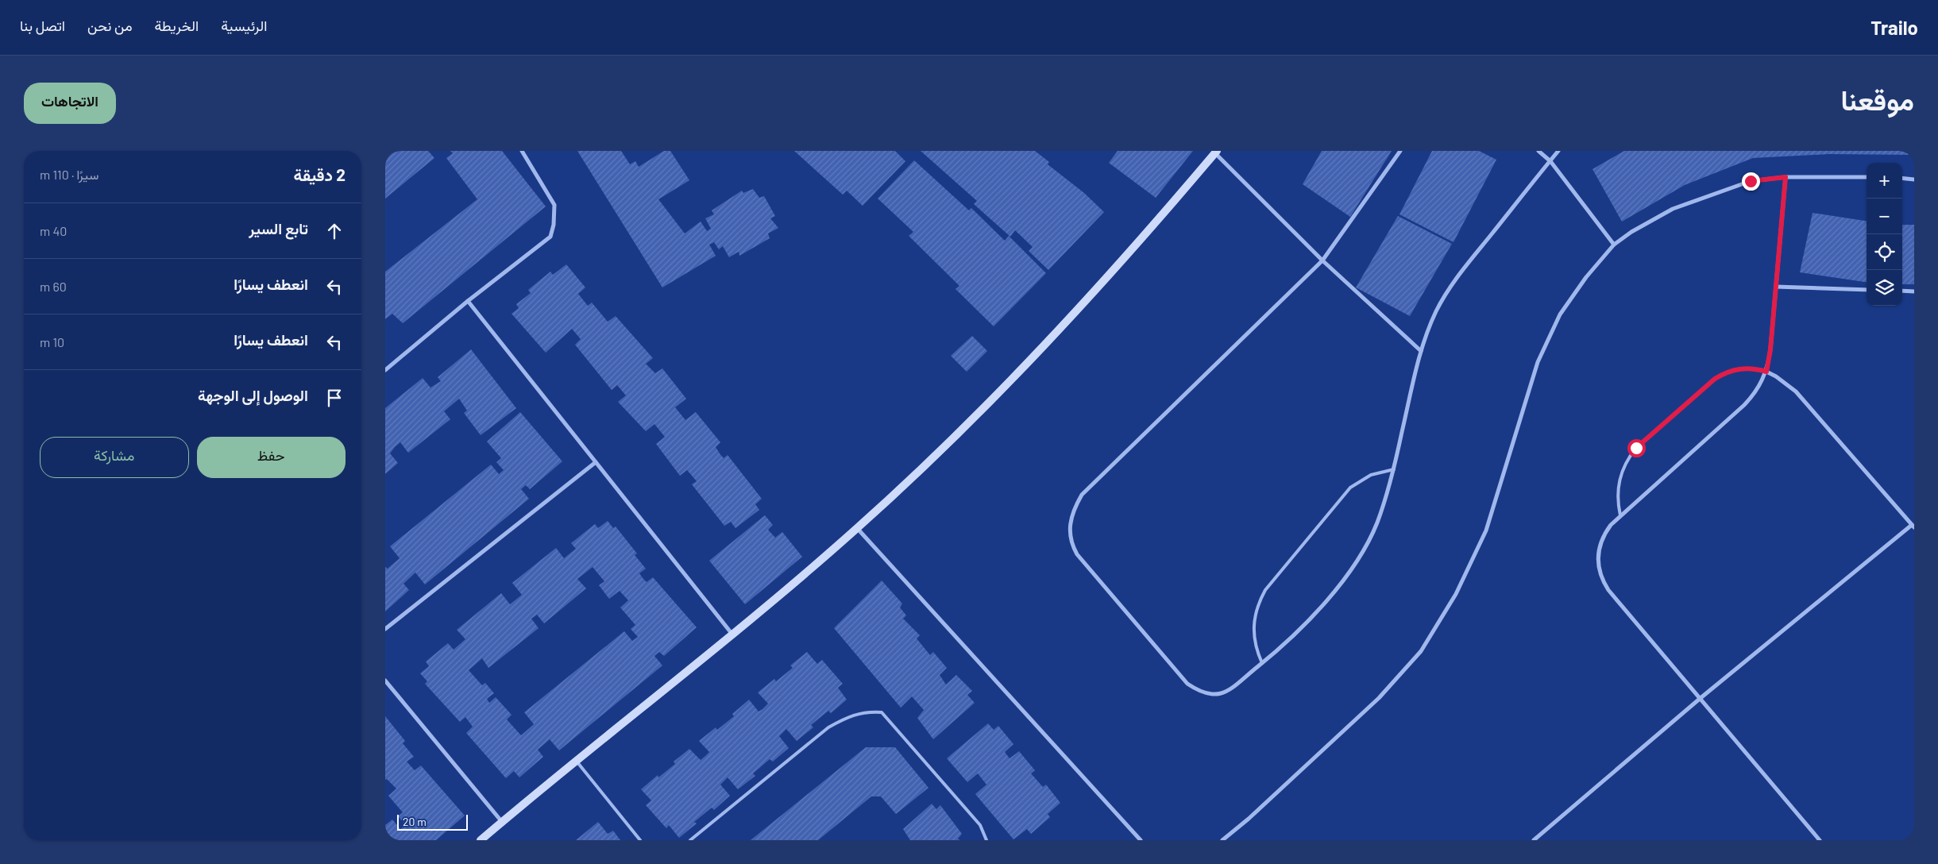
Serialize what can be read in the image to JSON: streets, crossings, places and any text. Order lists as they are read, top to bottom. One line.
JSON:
{"scale_bar":"20 m","page":{"header":"Trailo","nav":["الرئيسية","الخريطة","من نحن","اتصل بنا"],"title":"موقعنا","buttons":["الاتجاهات",["حفظ","مشاركة"]],"heading":["2 دقيقة","سيرًا · 110 m"],"map_buttons":["+","−"],"list":[["تابع السير","40 m"],["انعطف يسارًا","60 m"],["انعطف يسارًا","10 m"],"الوصول إلى الوجهة"],"scale":"20 m"}}
